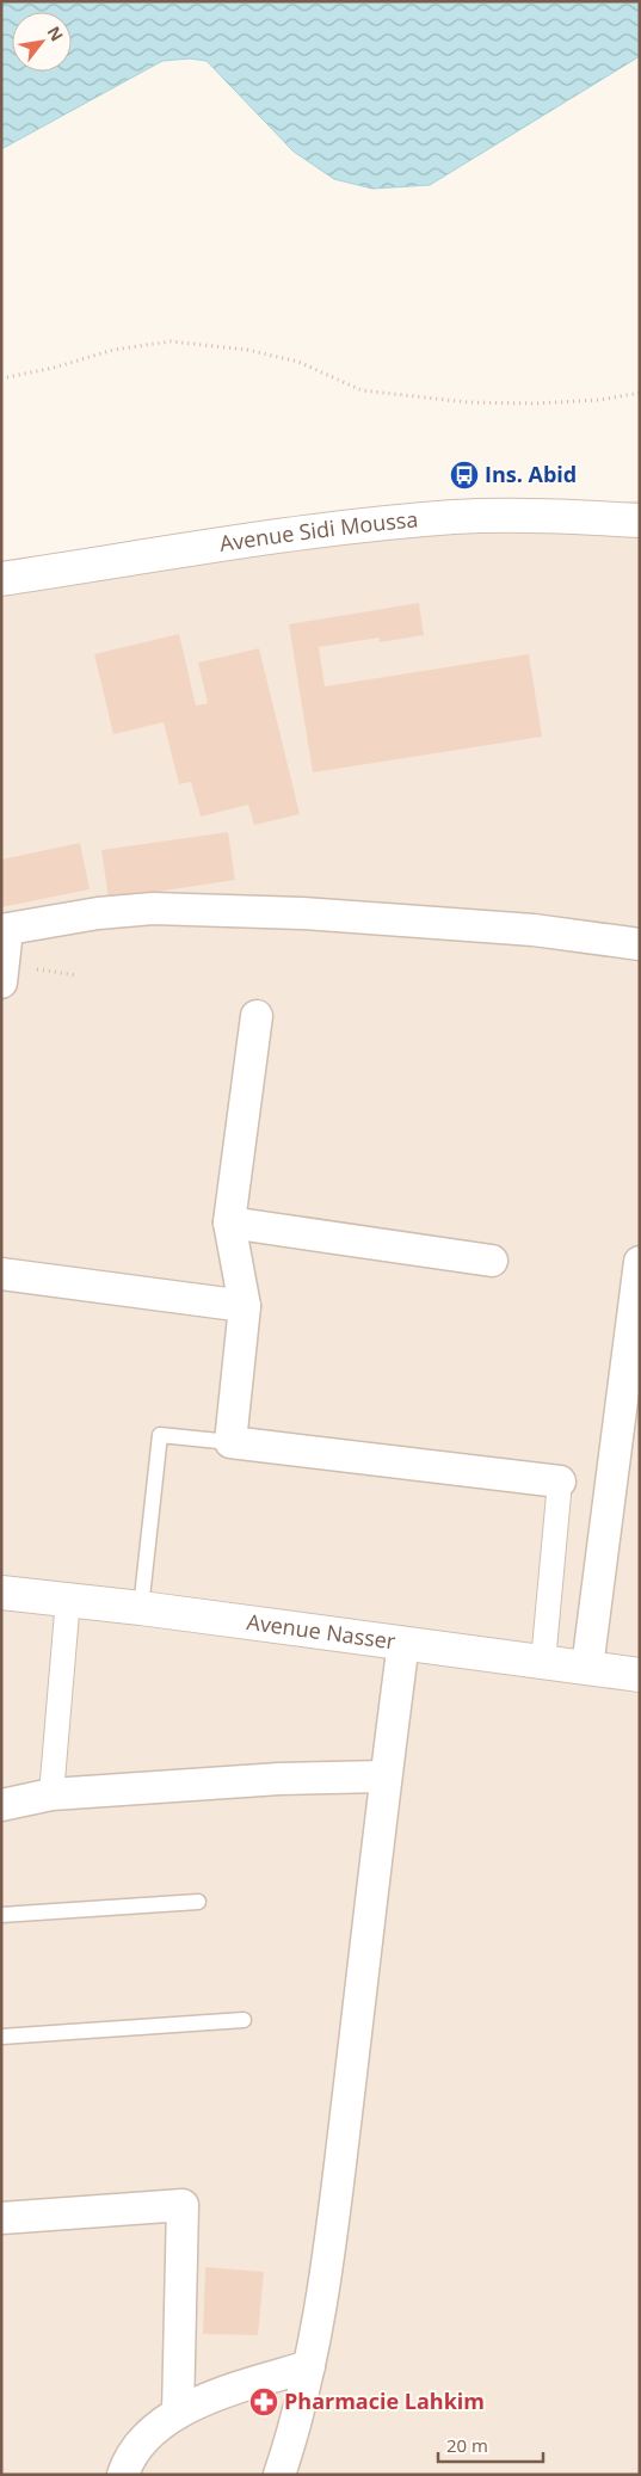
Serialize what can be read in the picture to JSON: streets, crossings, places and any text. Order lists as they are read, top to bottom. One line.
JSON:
{"streets":{"street":["Avenue Sidi Moussa","Avenue Nasser"]},"places":{"bus stop":["Ins. Abid"],"pharmacy":["Pharmacie Lahkim"]},"scale_bar":"20 m","north":"top right"}
